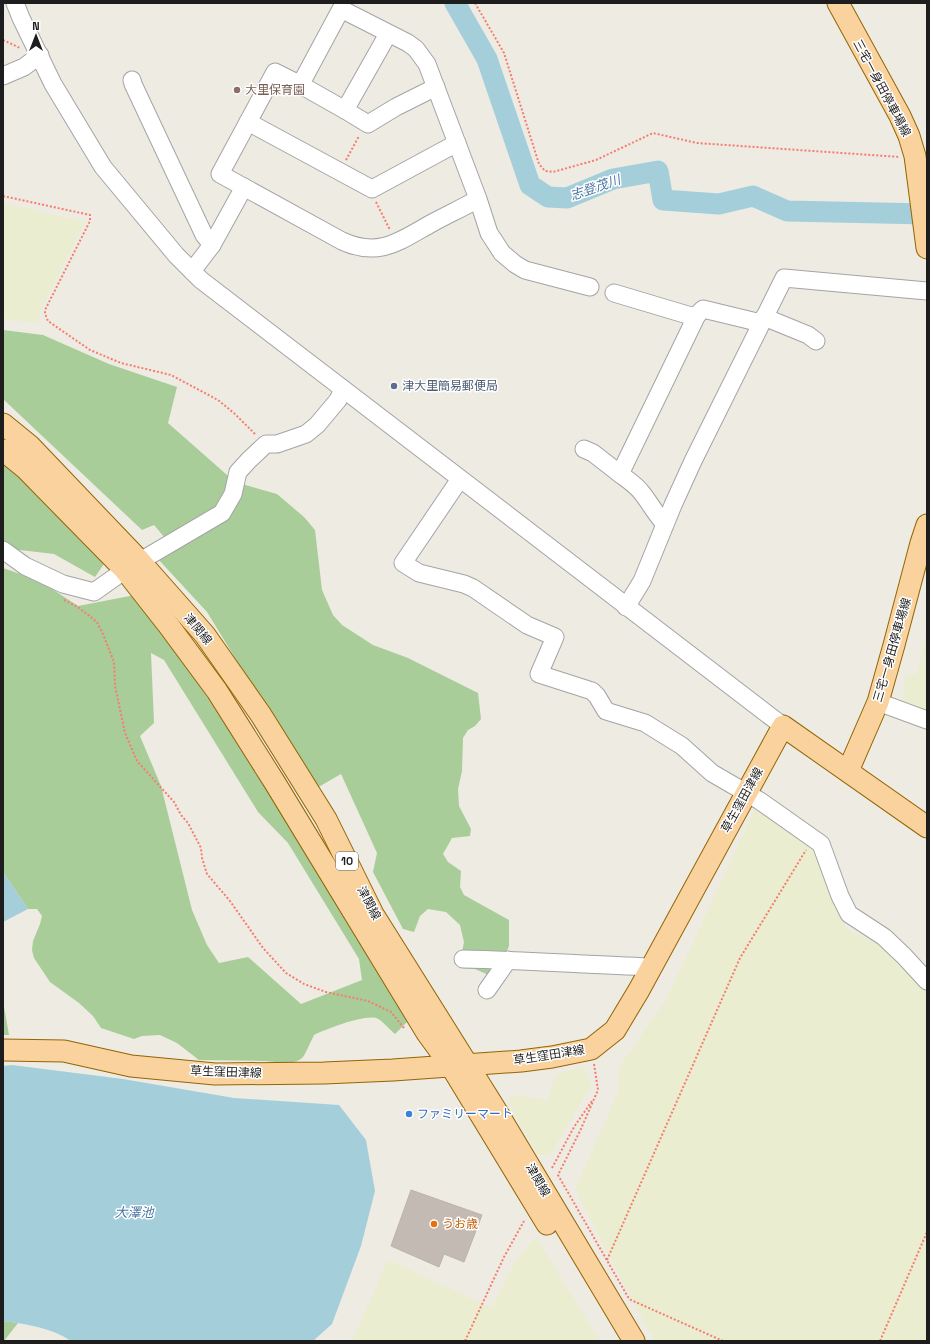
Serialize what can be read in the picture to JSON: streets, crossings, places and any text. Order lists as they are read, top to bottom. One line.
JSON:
{"streets":{"main road":["三宅一身田停車場線","津関線","草生窪田津線","10"]},"crossings":[["津関線","草生窪田津線"]],"water":["志登茂川","大澤池"],"places":["大里保育園","津大里簡易郵便局","ファミリーマート","うお歳"],"north":"top"}
